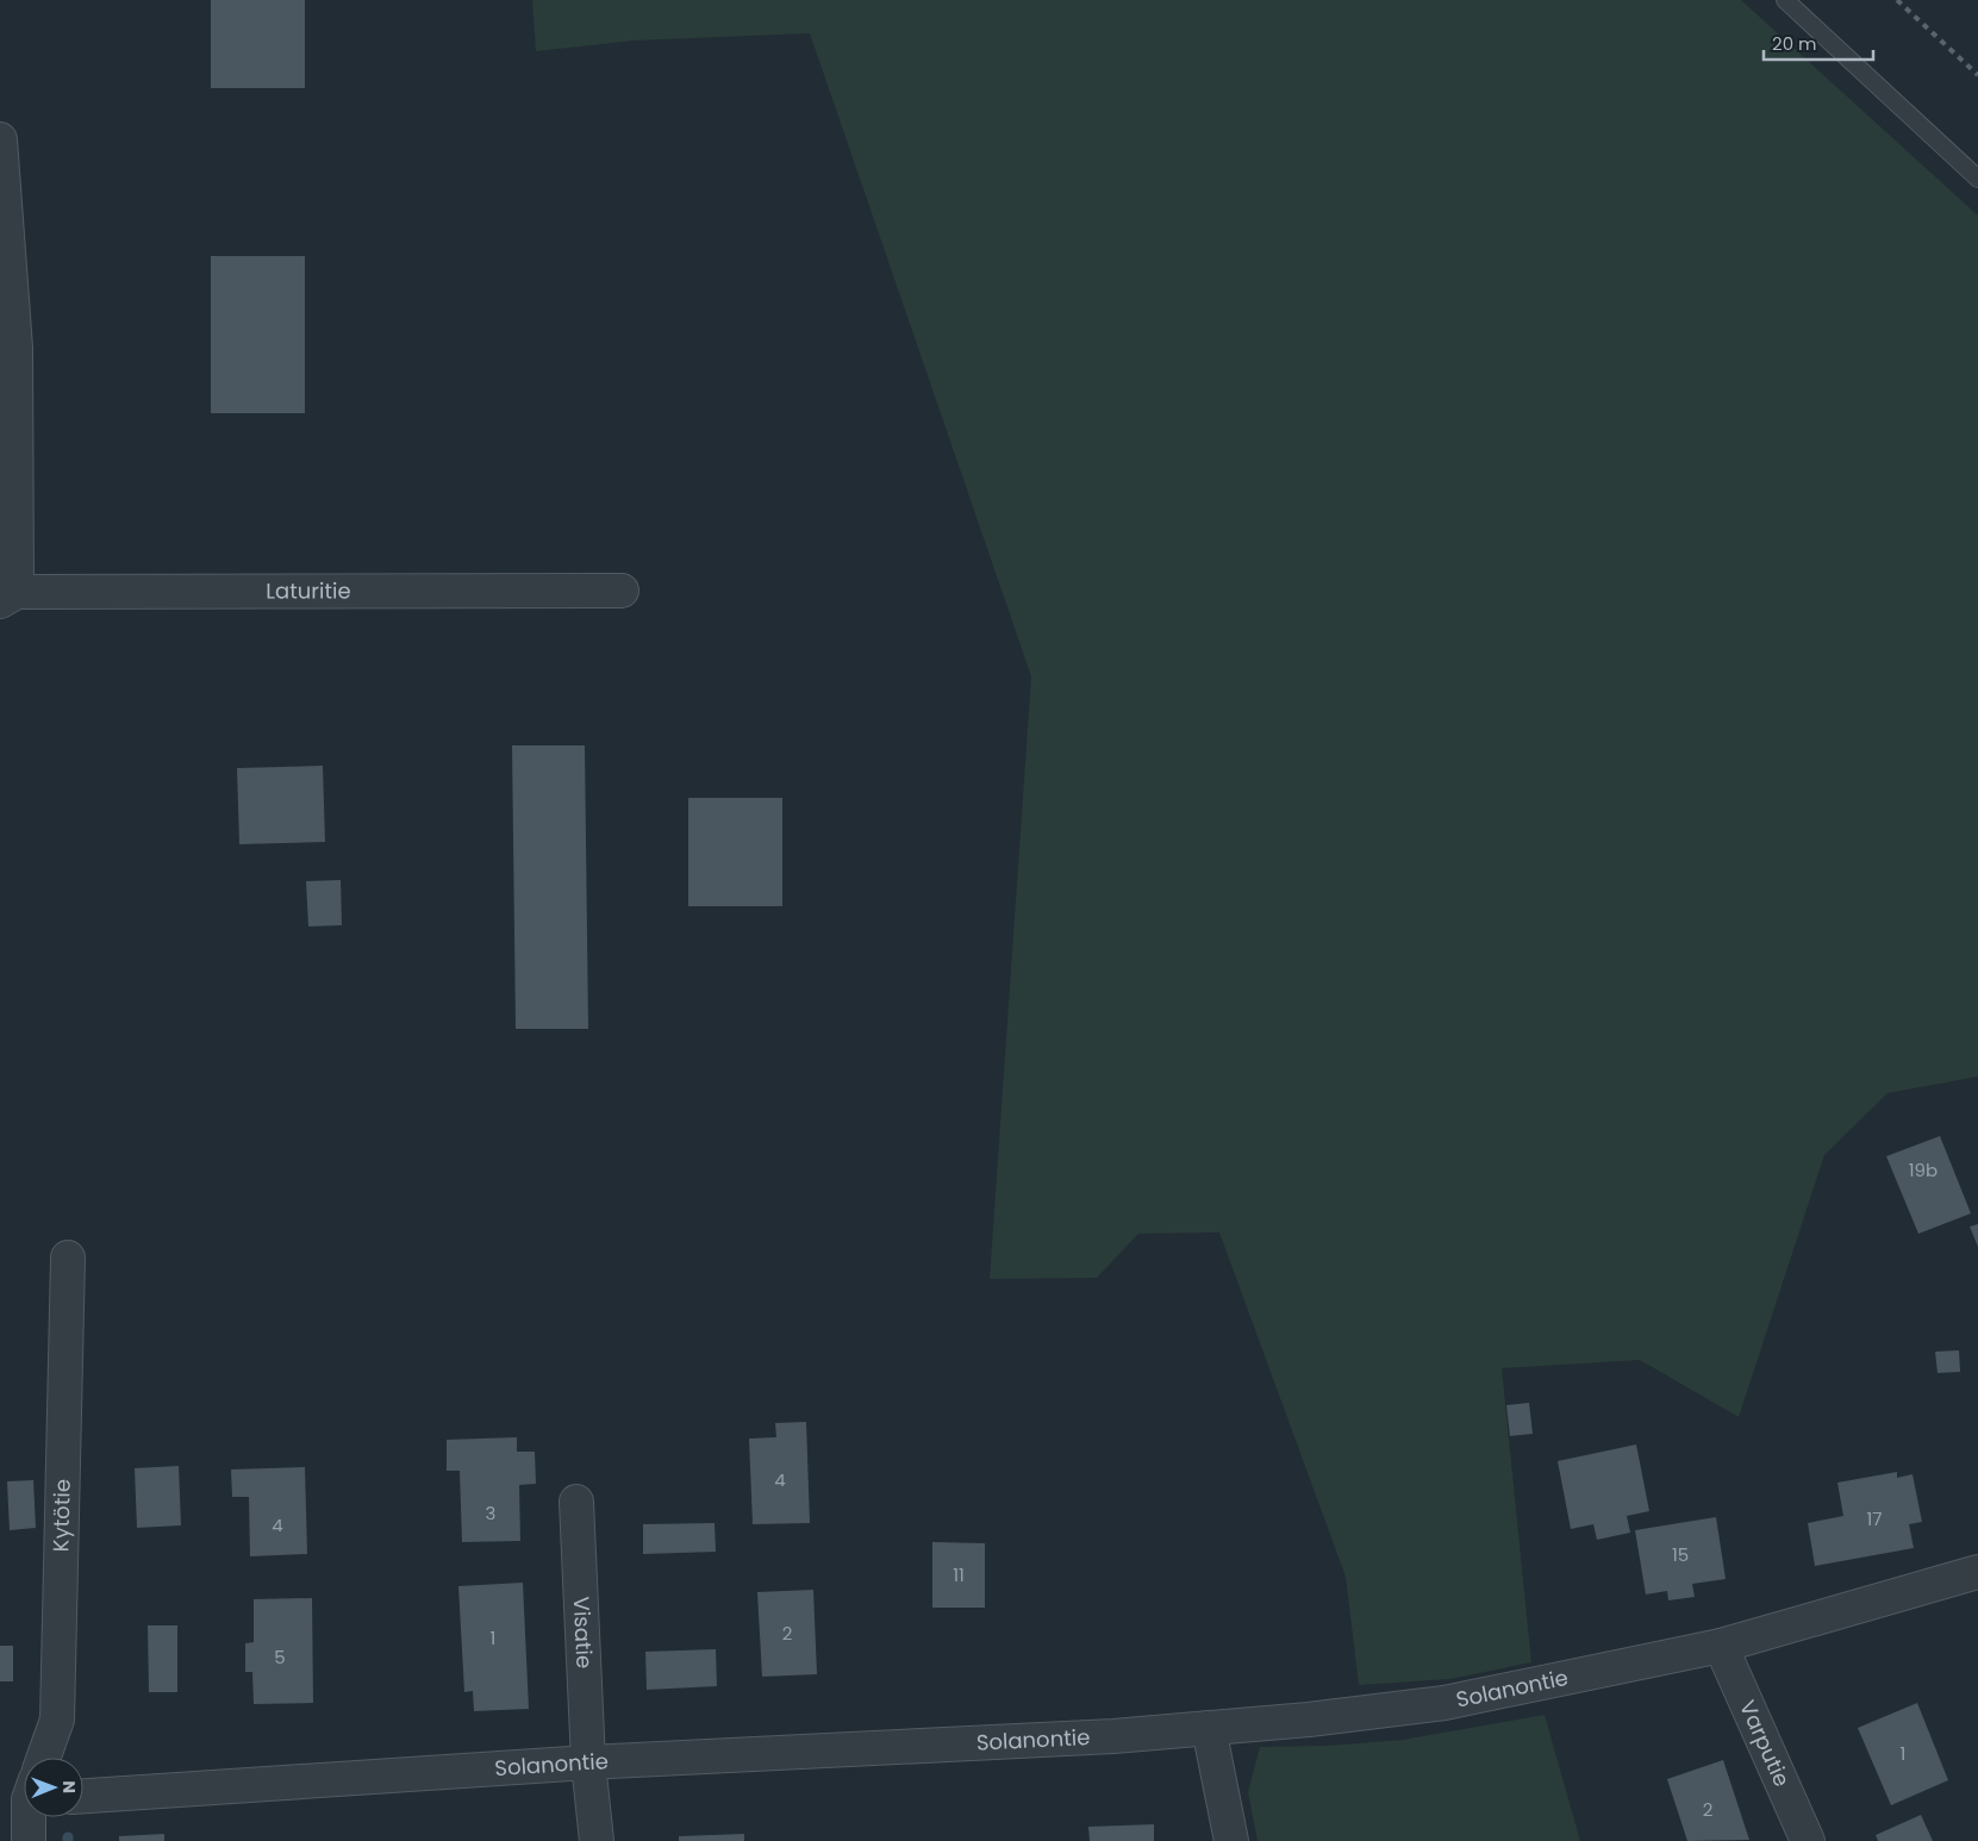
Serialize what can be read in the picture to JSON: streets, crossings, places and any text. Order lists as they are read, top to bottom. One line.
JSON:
{"streets":{"street":["Laturitie","Kytötie","Visatie","Solanontie","Varputie"]},"crossings":[["Visatie","Solanontie"],["Solanontie","Varputie"]],"house_numbers":["19b","4","3","17","4","15","11","2","1","5","1","2"],"scale_bar":"20 m","north":"right"}
